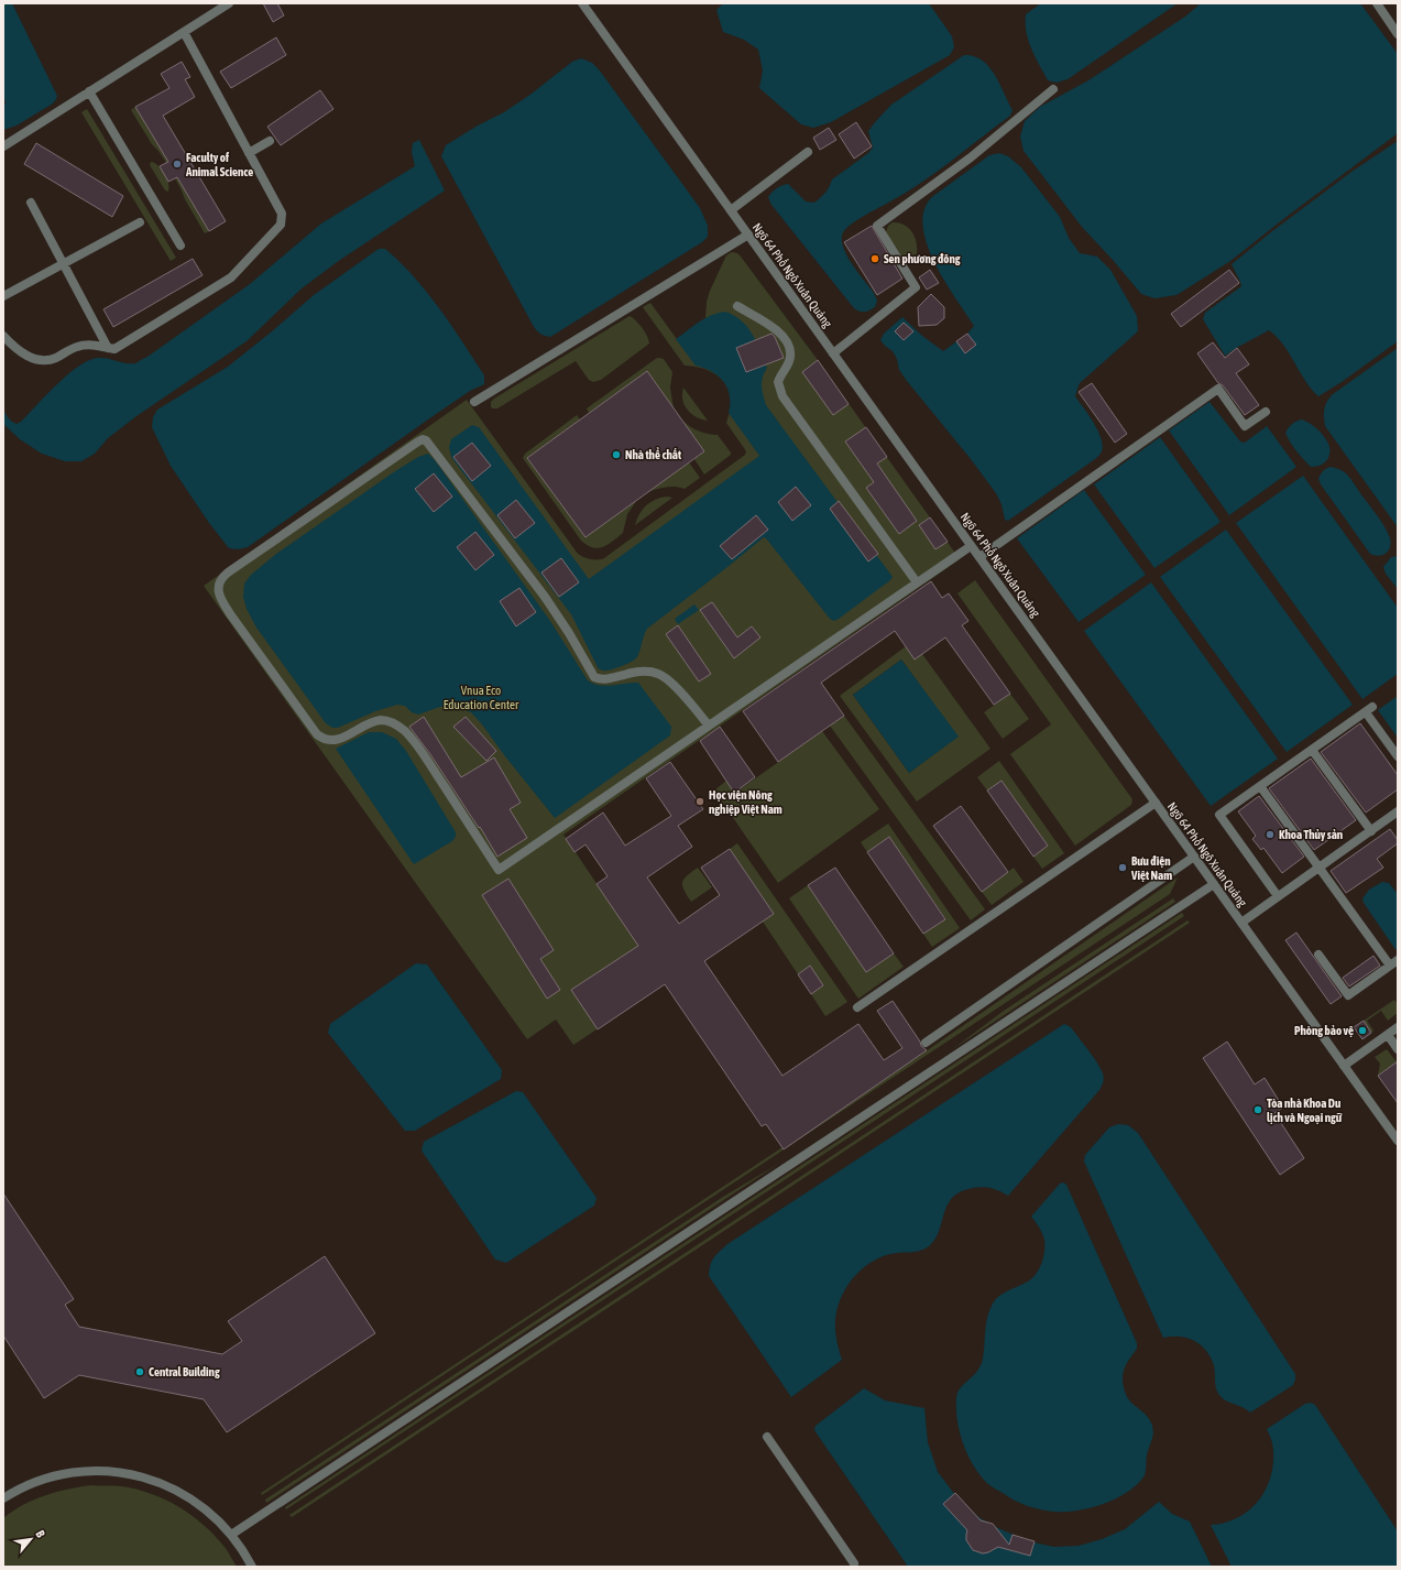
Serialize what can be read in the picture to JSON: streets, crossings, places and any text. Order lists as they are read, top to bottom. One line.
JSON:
{"streets":{"street":["Ngõ 64 Phố Ngô Xuân Quảng"]},"parks":["Vnua Eco Education Center"],"places":["Faculty of Animal Science","Sen phương đông","Nhà thể chất","Học viện Nông nghiệp Việt Nam","Khoa Thủy sản","Bưu điện Việt Nam","Phòng bảo vệ","Tòa nhà Khoa Du lịch và Ngoại ngữ","Central Building"],"north":"top right"}
